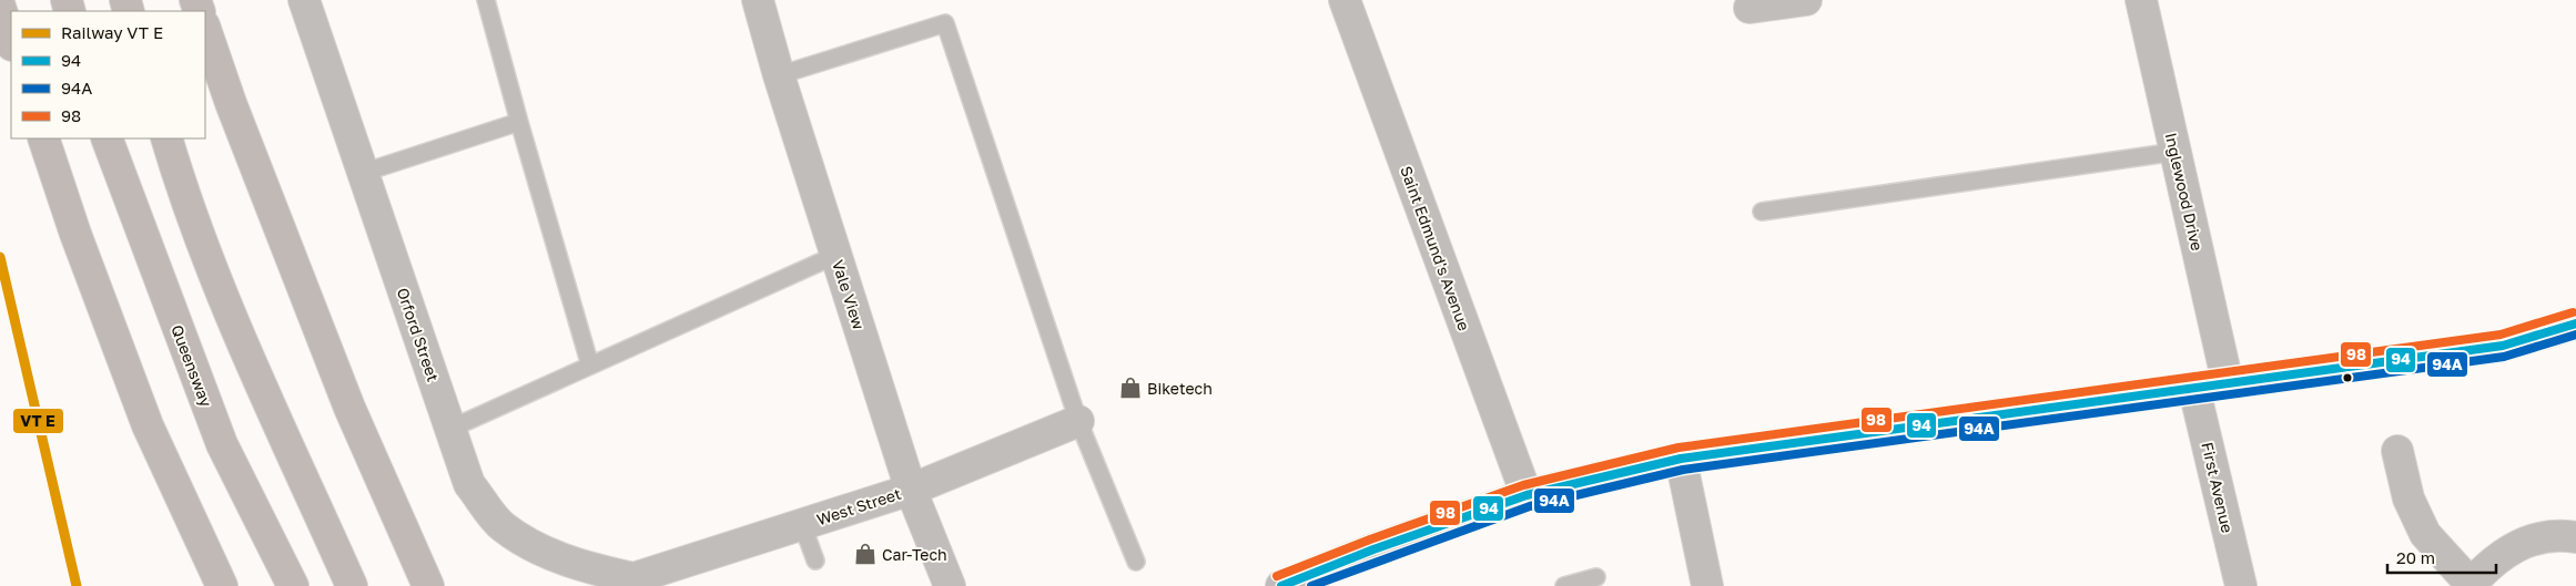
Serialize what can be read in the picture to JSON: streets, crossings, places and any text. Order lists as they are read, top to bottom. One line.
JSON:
{"streets":{"highway":["Queensway"],"street":["Inglewood Drive","Saint Edmund's Avenue","Vale View","Orford Street","First Avenue","West Street"]},"crossings":[["Vale View","West Street"],["Orford Street","West Street"]],"places":{"shop":["Biketech","Car-Tech"]},"lines":["transit line 98","transit line 94","transit line 94A"],"legend":["Railway VT E","94","94A","98"],"scale_bar":"20 m"}
